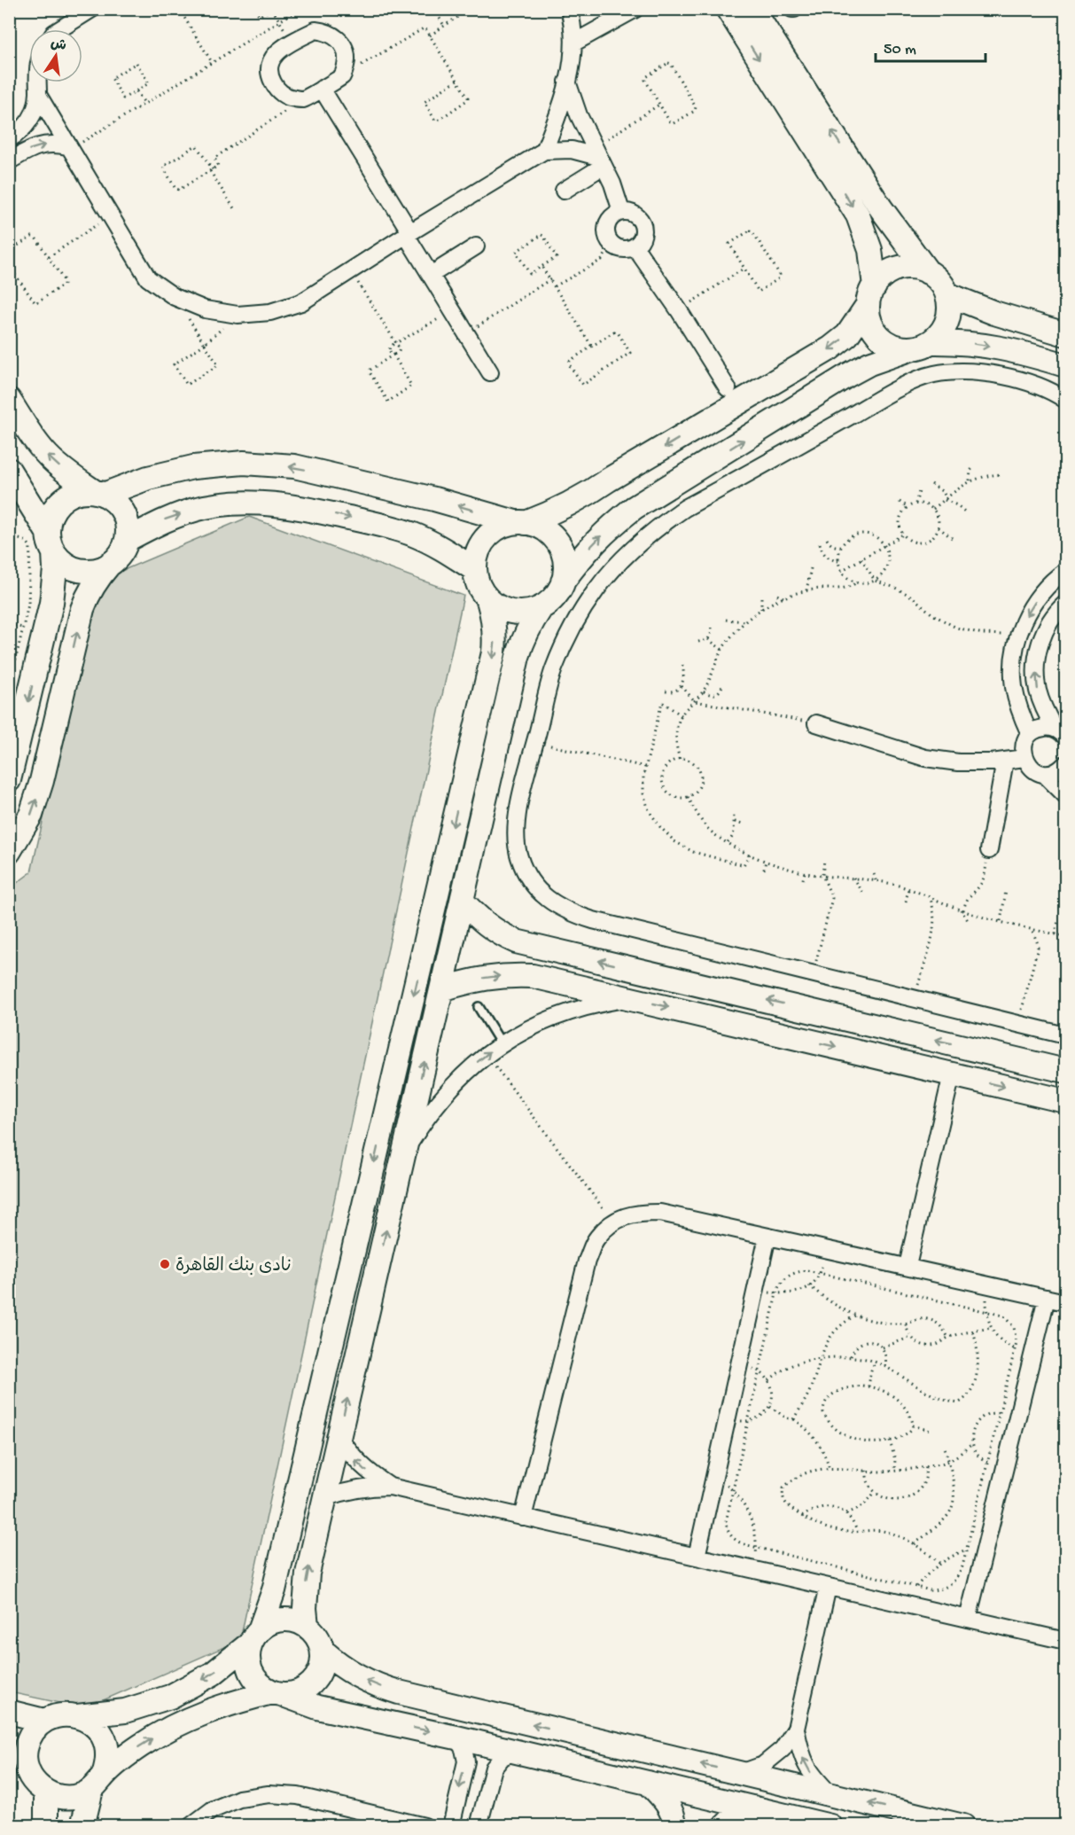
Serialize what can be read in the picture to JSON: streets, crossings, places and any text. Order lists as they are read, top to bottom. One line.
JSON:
{"places":["نادى بنك القاهرة"],"scale_bar":"50 m","north":"top"}
